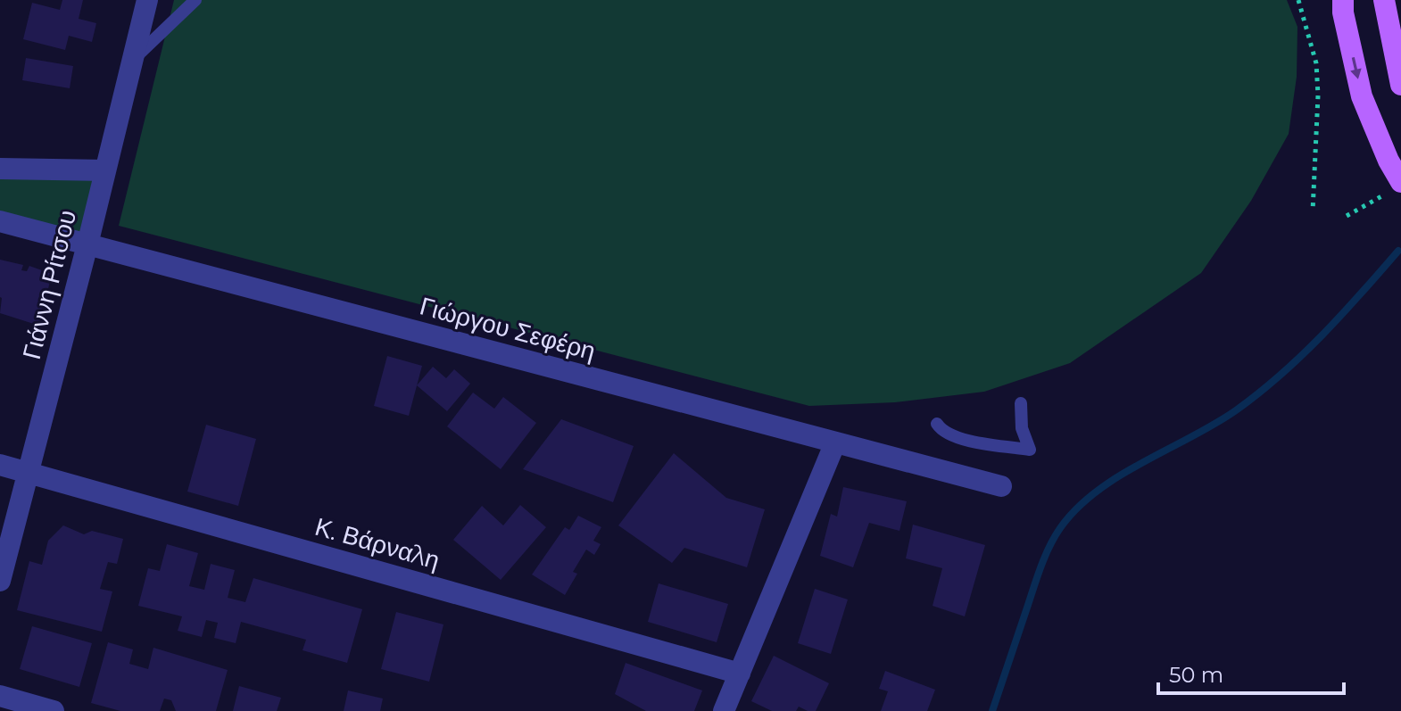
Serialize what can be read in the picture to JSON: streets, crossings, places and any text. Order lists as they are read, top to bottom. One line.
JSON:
{"streets":{"street":["Γιάννη Ρίτσου","Γιώργου Σεφέρη","Κ. Βάρναλη"]},"crossings":[["Γιάννη Ρίτσου","Γιώργου Σεφέρη"],["Γιάννη Ρίτσου","Κ. Βάρναλη"]],"scale_bar":"50 m"}
